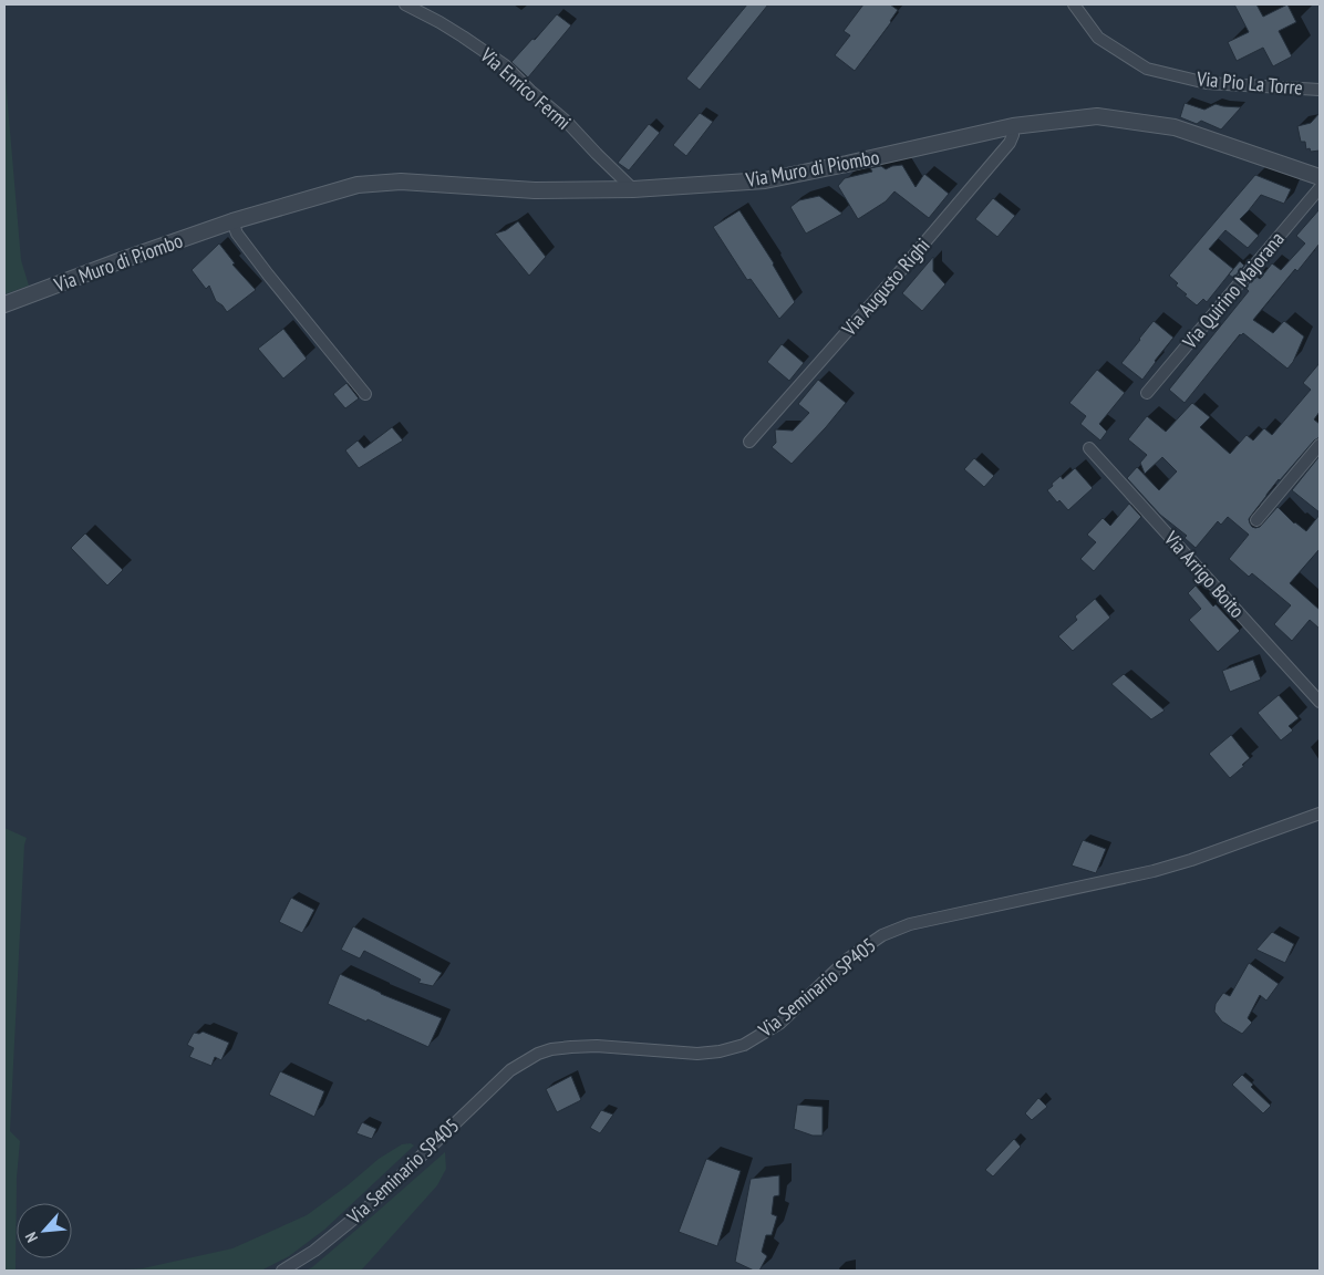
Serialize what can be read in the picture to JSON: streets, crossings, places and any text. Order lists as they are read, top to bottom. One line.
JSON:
{"streets":{"street":["Via Pio La Torre","Via Enrico Fermi","Via Muro di Piombo","Via Augusto Righi","Via Quirino Majorana","Via Arrigo Boito","Via Seminario SP405"]},"crossings":[["Via Enrico Fermi","Via Muro di Piombo"],["Via Muro di Piombo","Via Augusto Righi"]],"north":"bottom left"}
